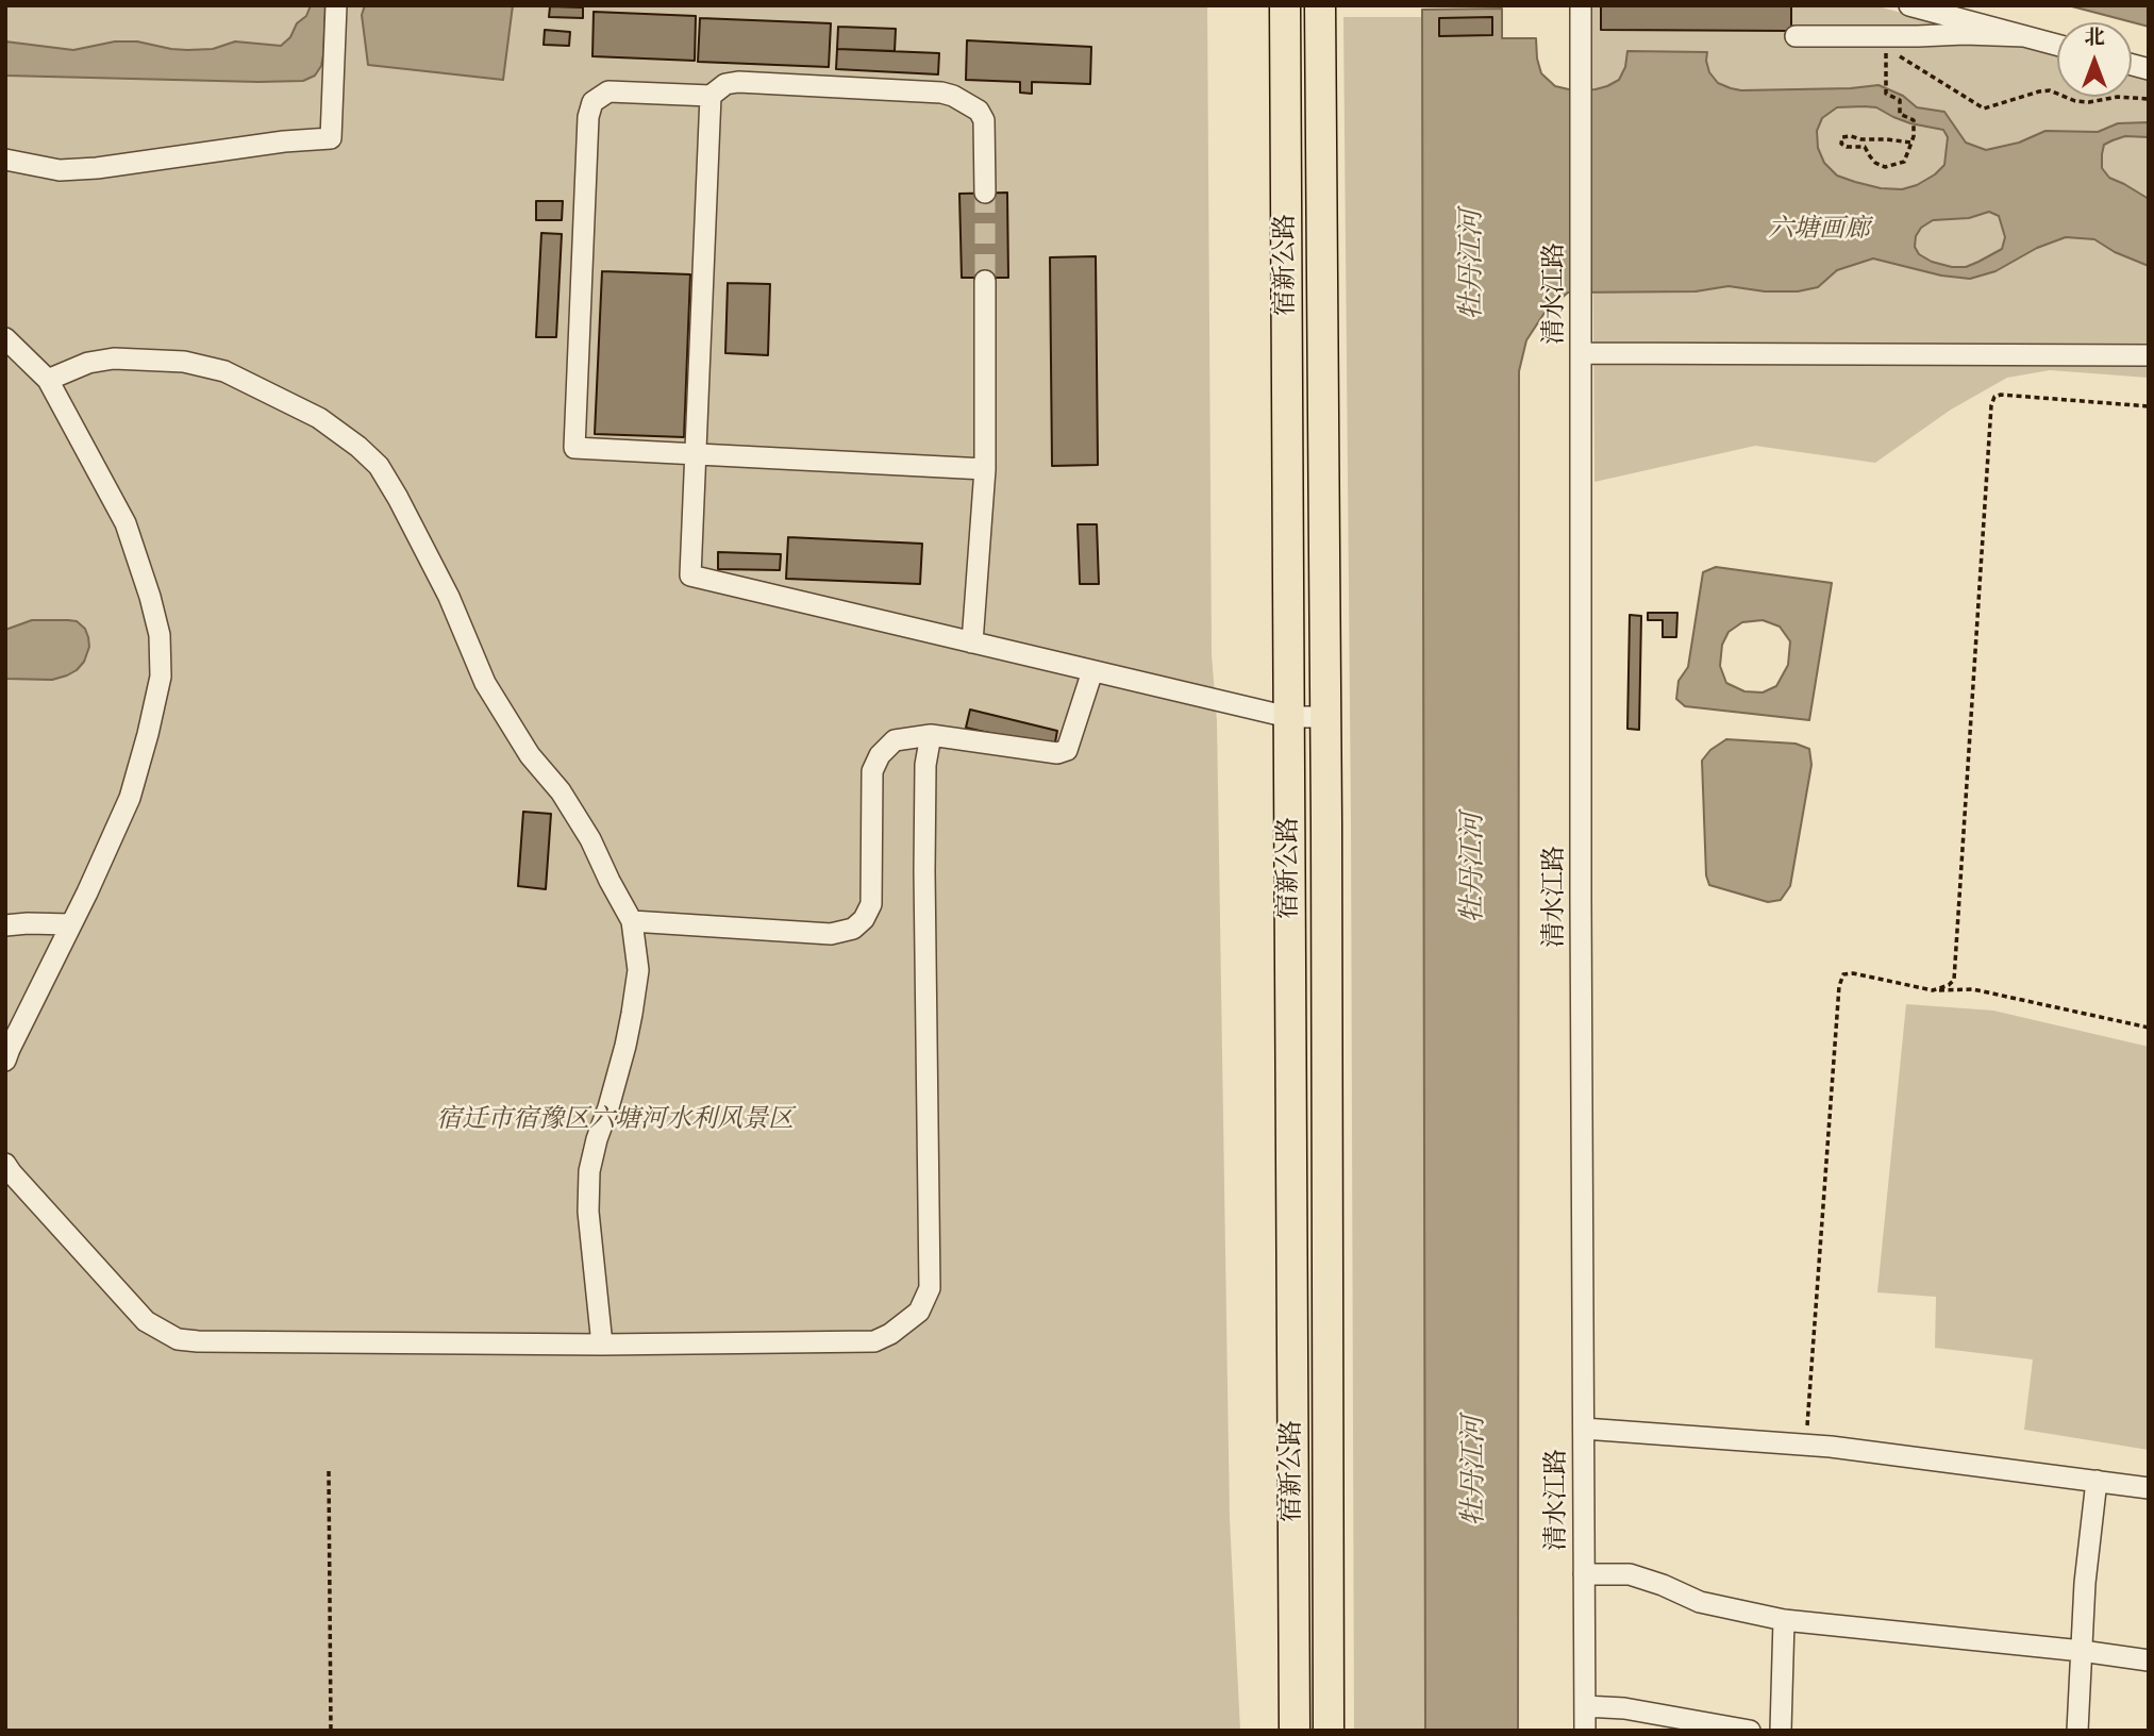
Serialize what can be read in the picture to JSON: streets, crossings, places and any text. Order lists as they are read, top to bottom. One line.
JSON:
{"streets":{"highway":["宿新公路"],"street":["清水江路"]},"water":["牡丹江河"],"parks":["六塘画廊","宿迁市宿豫区六塘河水利风景区"],"north":"top"}
